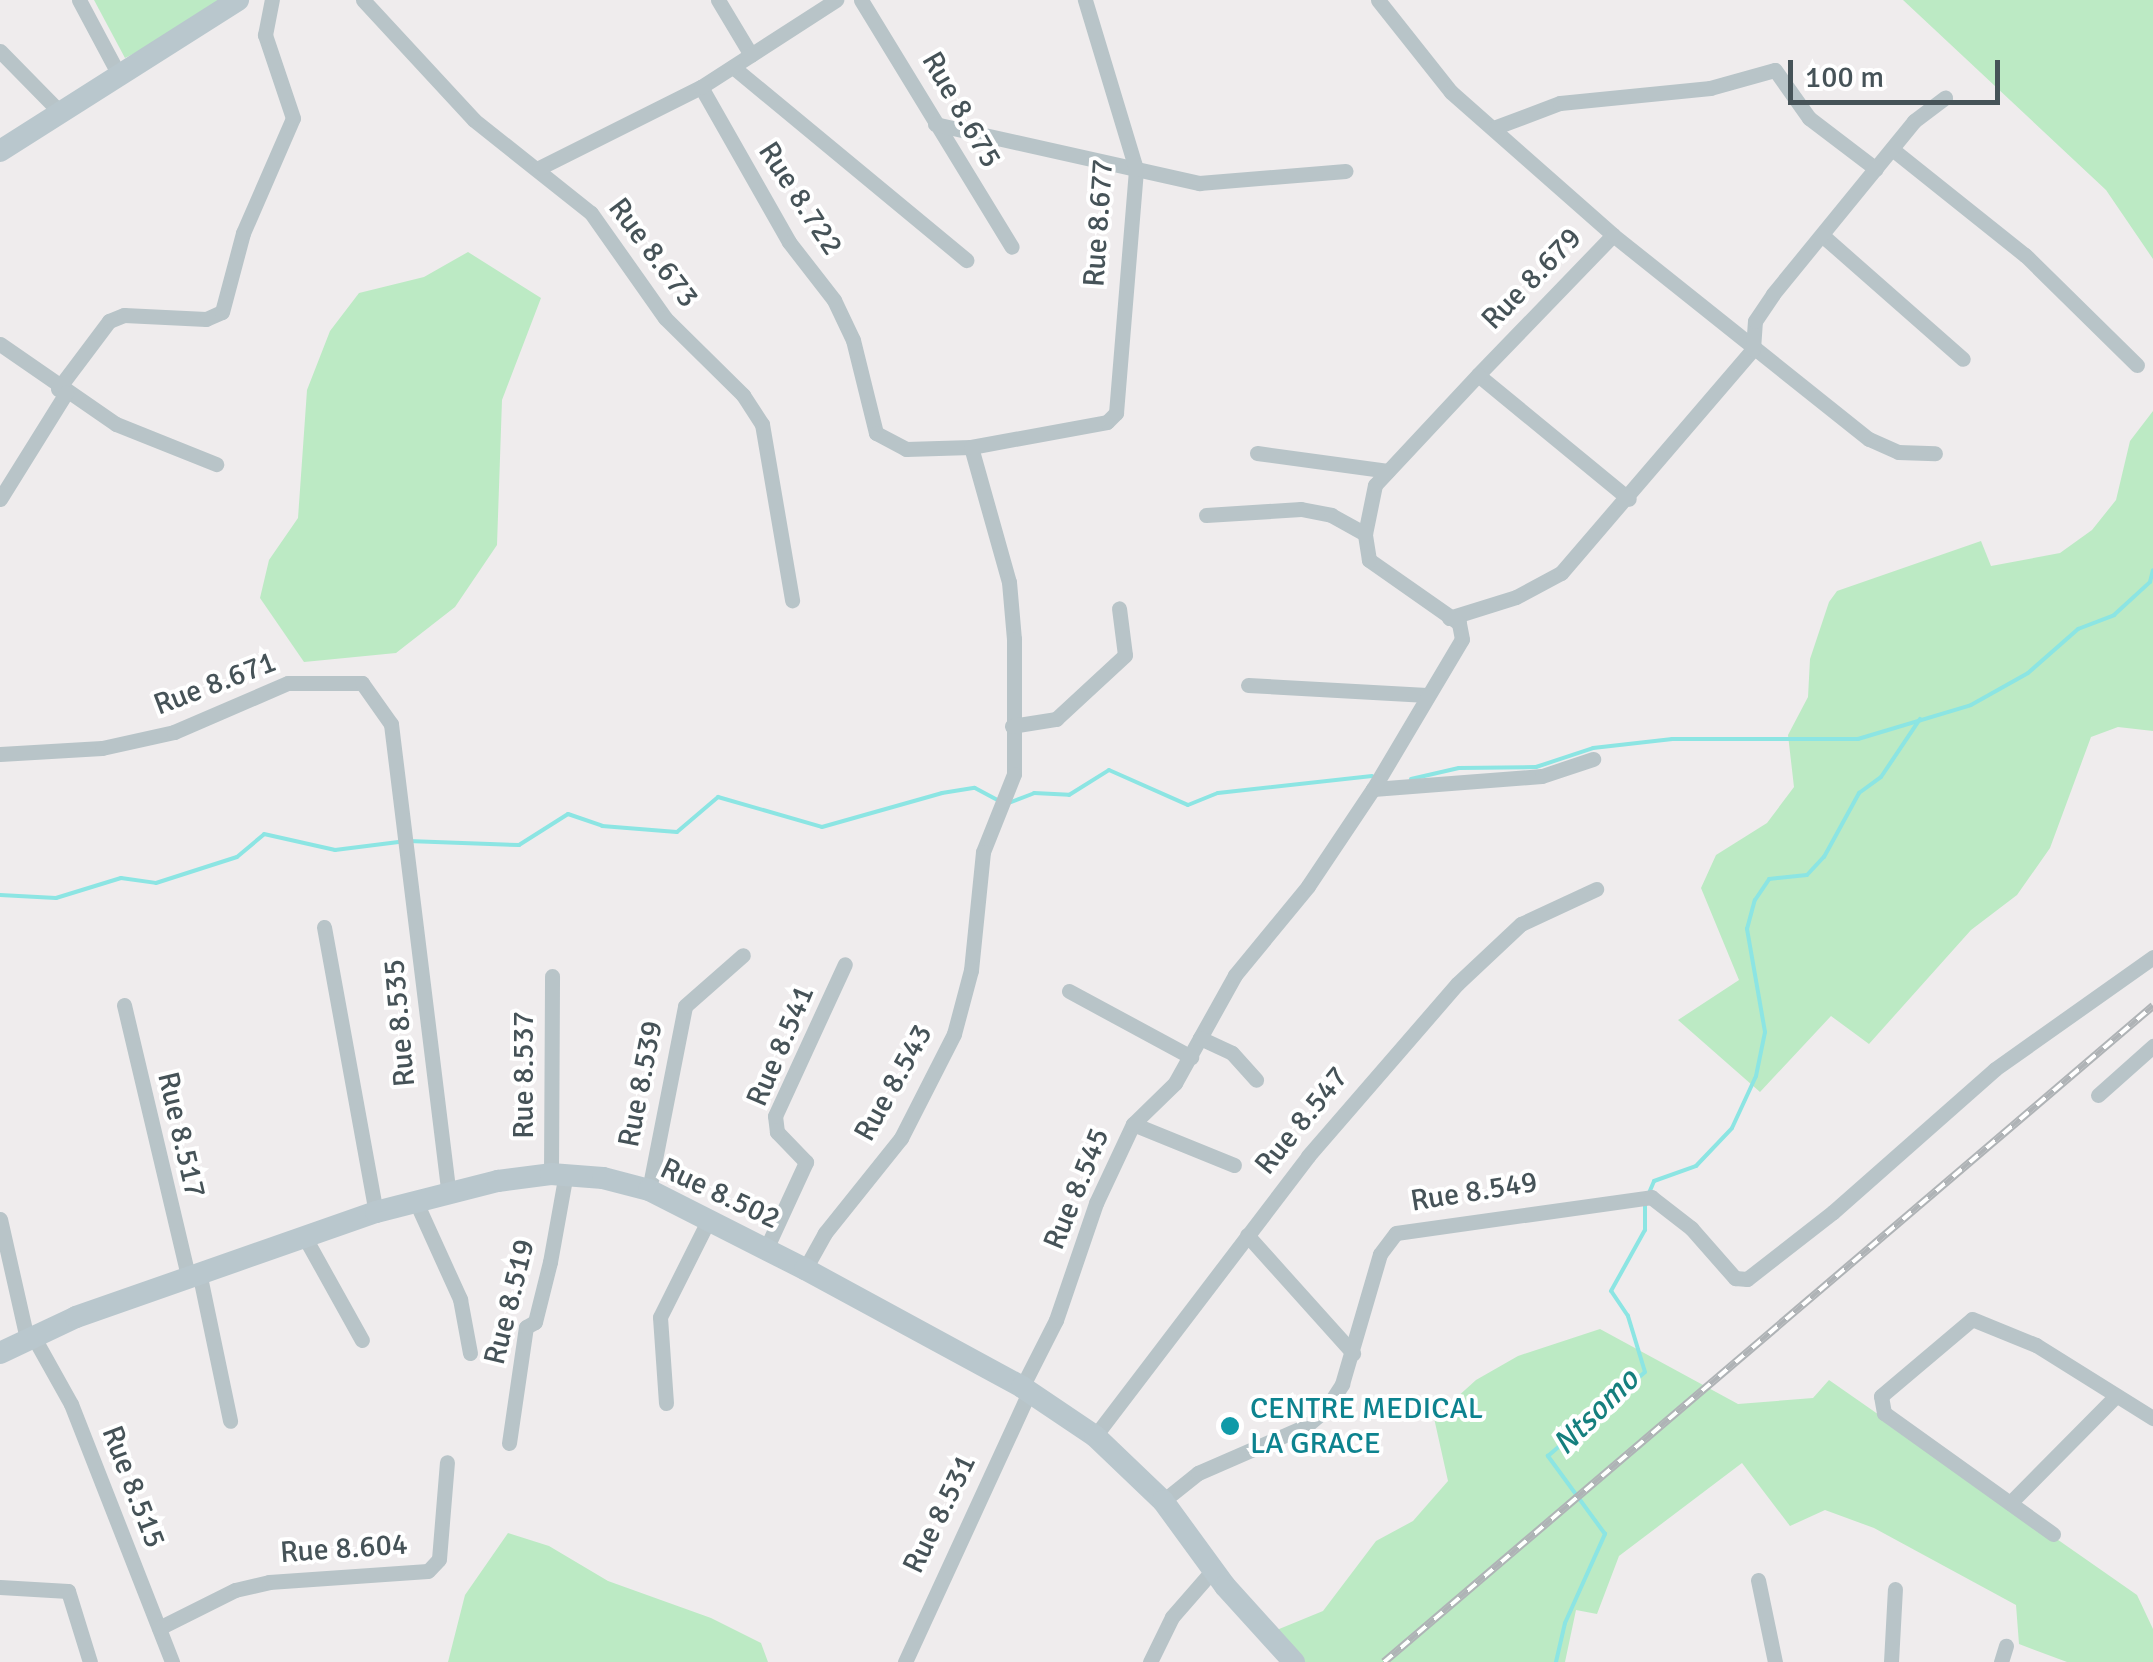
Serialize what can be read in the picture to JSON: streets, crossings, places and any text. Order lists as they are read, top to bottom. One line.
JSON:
{"streets":{"main road":["Rue 8.502"],"street":["Rue 8.675","Rue 8.722","Rue 8.677","Rue 8.673","Rue 8.679","Rue 8.671","Rue 8.535","Rue 8.541","Rue 8.537","Rue 8.543","Rue 8.539","Rue 8.547","Rue 8.517","Rue 8.545","Rue 8.549","Rue 8.519","Rue 8.515","Rue 8.531","Rue 8.604"]},"crossings":[["Rue 8.722","Rue 8.677"],["Rue 8.722","Rue 8.543"],["Rue 8.677","Rue 8.543"],["Rue 8.671","Rue 8.535"],["Rue 8.535","Rue 8.502"],["Rue 8.541","Rue 8.502"],["Rue 8.537","Rue 8.502"],["Rue 8.537","Rue 8.519"],["Rue 8.543","Rue 8.502"],["Rue 8.539","Rue 8.502"],["Rue 8.547","Rue 8.502"],["Rue 8.517","Rue 8.502"],["Rue 8.545","Rue 8.502"],["Rue 8.545","Rue 8.531"],["Rue 8.549","Rue 8.502"],["Rue 8.502","Rue 8.519"],["Rue 8.502","Rue 8.515"],["Rue 8.502","Rue 8.531"],["Rue 8.515","Rue 8.604"]],"water":["Ntsomo"],"places":["CENTRE MEDICAL LA GRACE"],"scale_bar":"100 m"}
